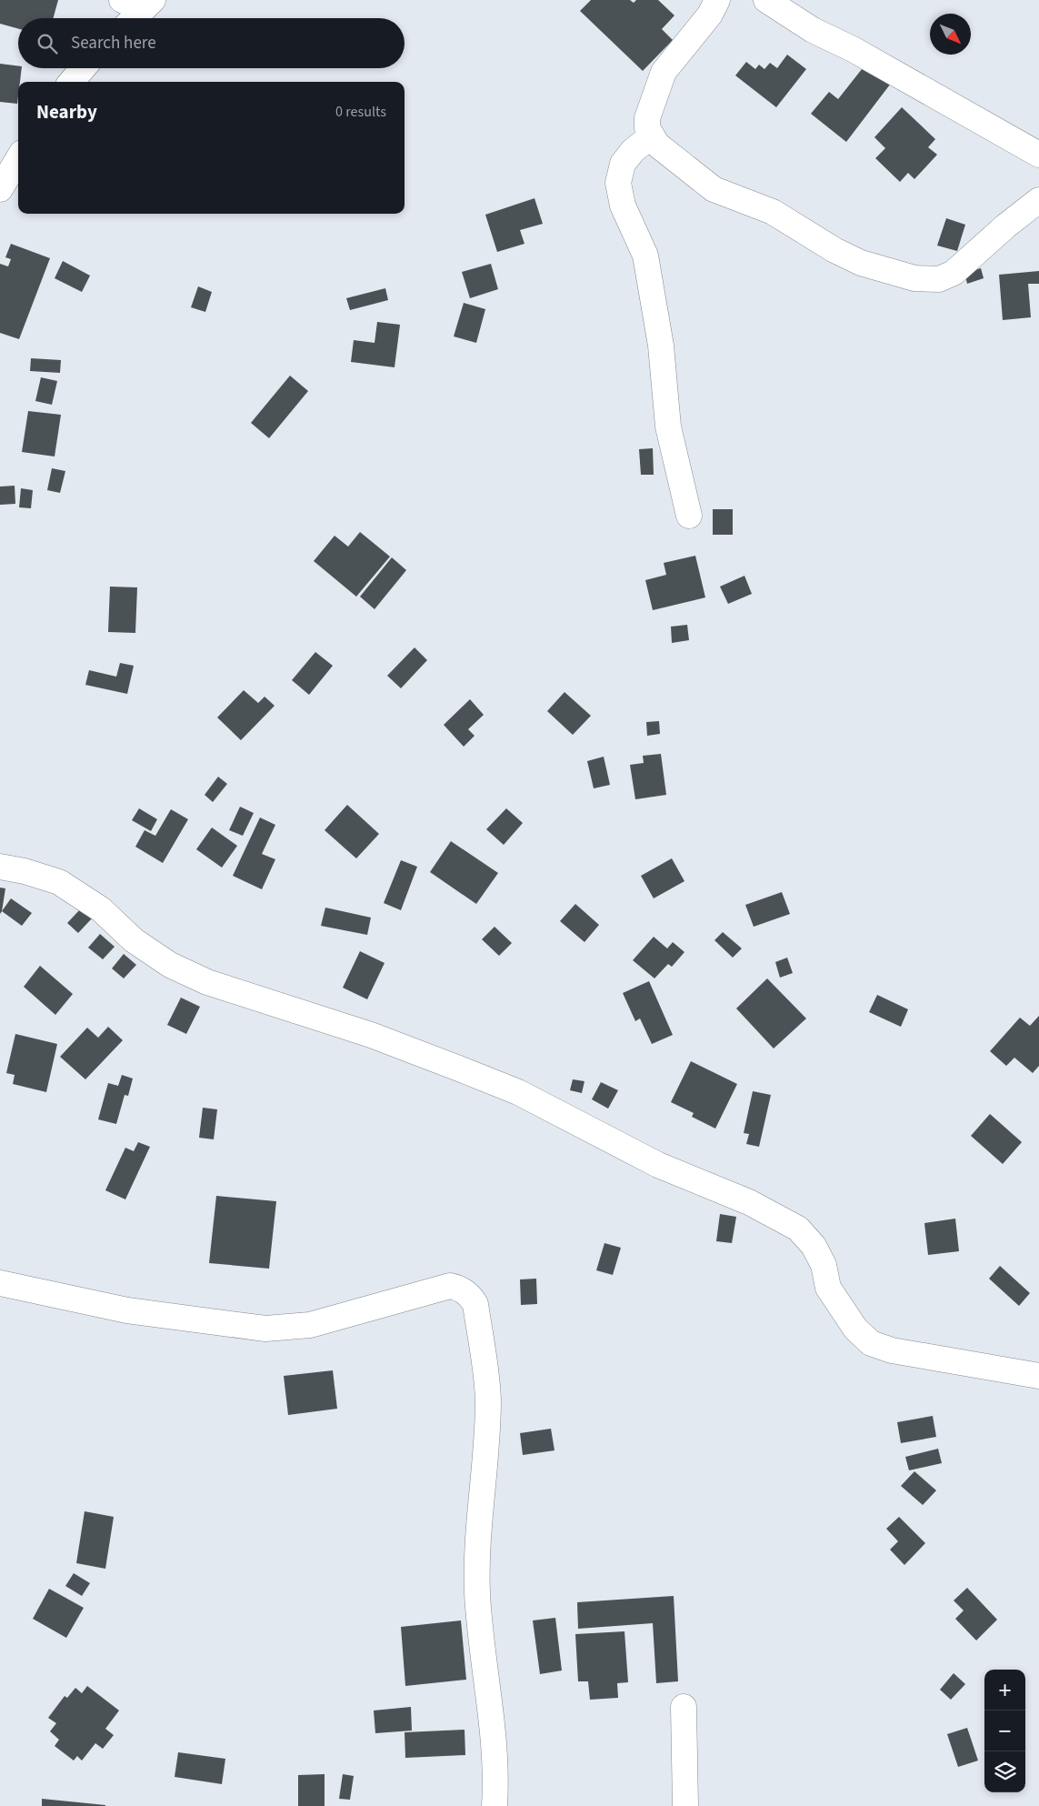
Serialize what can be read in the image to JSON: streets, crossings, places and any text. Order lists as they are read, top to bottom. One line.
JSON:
{"north":"bottom right","page":{"search":"Search here","heading":["Nearby","0 results"],"map_buttons":["+","−"]}}
